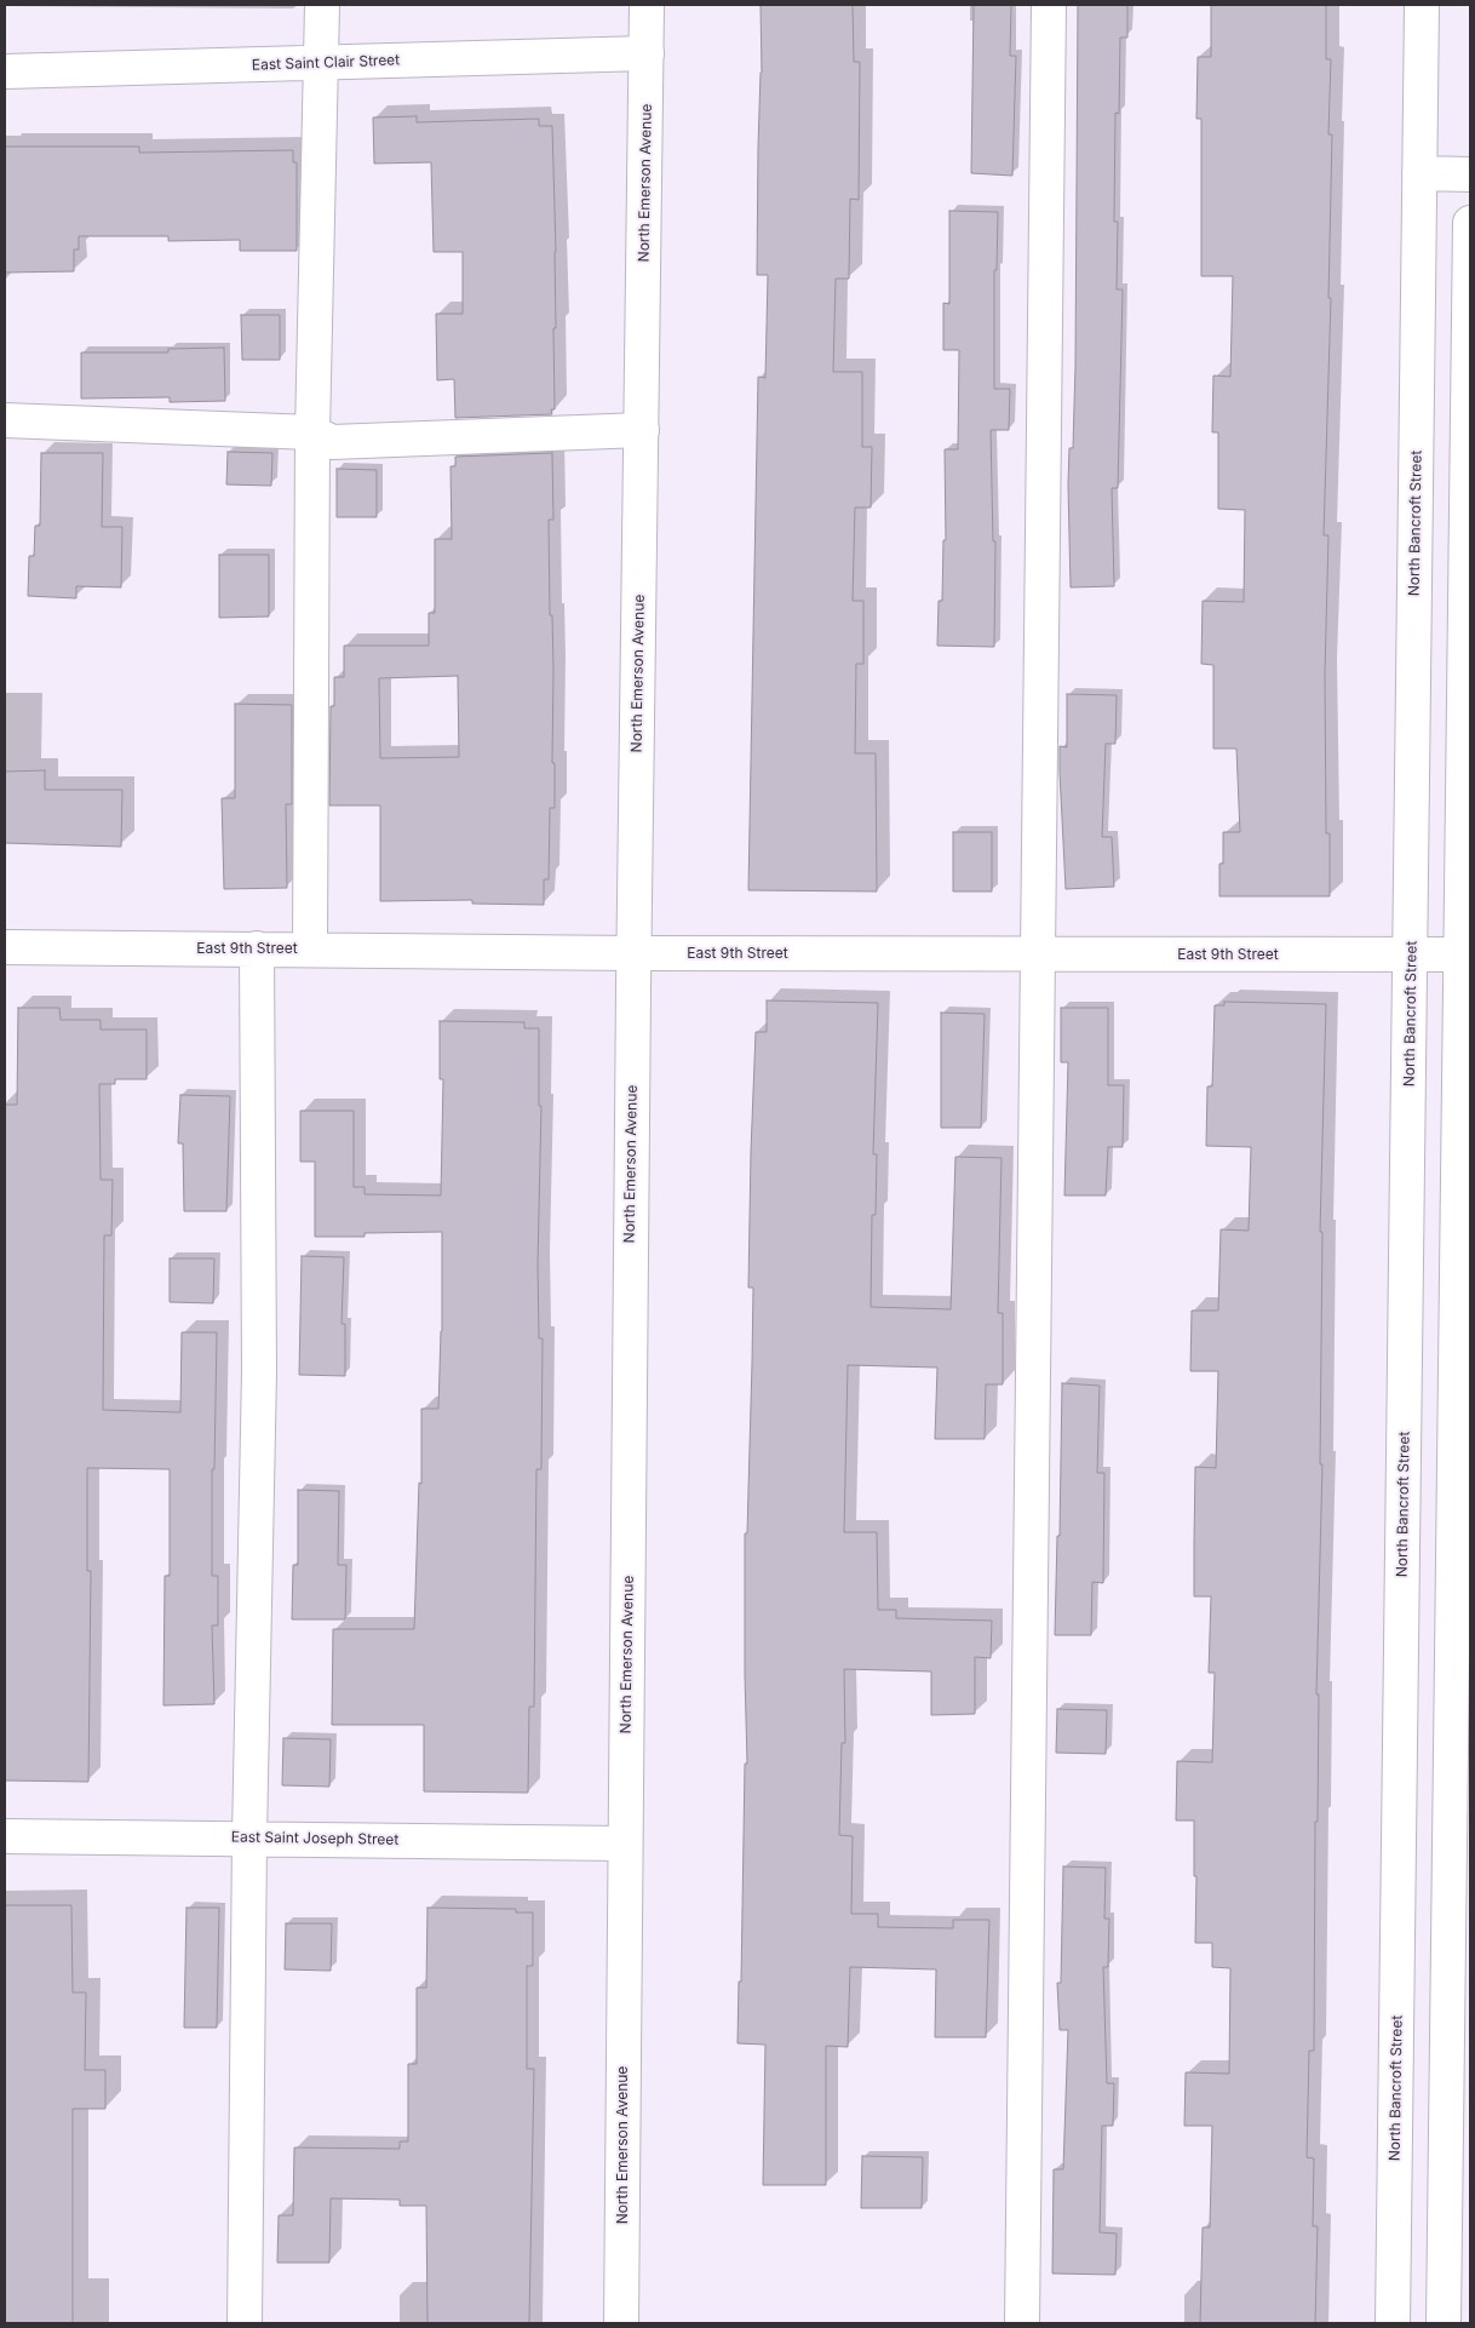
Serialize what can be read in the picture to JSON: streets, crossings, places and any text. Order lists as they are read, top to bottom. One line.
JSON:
{"streets":{"street":["East Saint Clair Street","North Emerson Avenue","North Bancroft Street","East 9th Street","East Saint Joseph Street"]},"crossings":[["East Saint Clair Street","North Emerson Avenue"],["North Emerson Avenue","East 9th Street"],["North Emerson Avenue","East Saint Joseph Street"],["North Bancroft Street","East 9th Street"]]}
